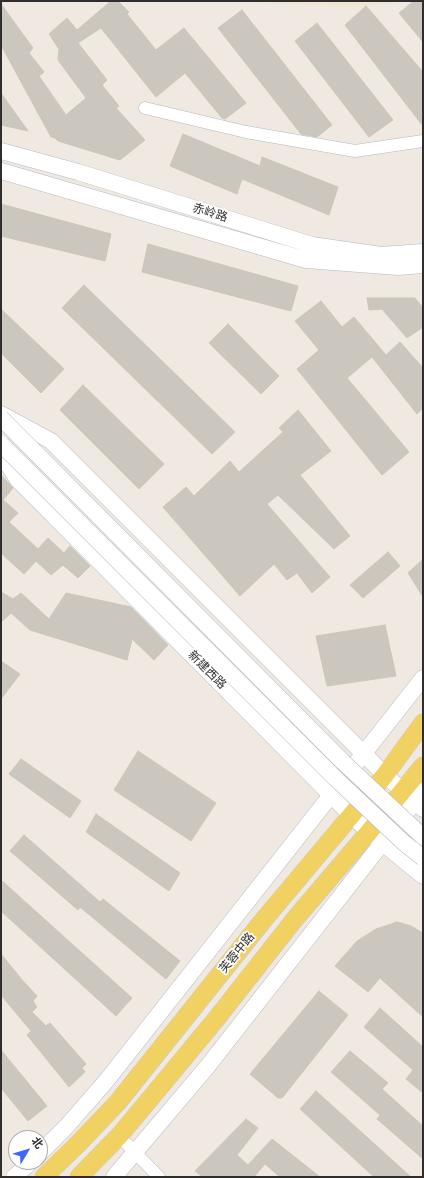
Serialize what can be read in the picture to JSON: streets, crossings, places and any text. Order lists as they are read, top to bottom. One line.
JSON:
{"streets":{"main road":["赤岭路","新建西路","芙蓉中路"]},"crossings":[["新建西路","芙蓉中路"]],"north":"top right"}
